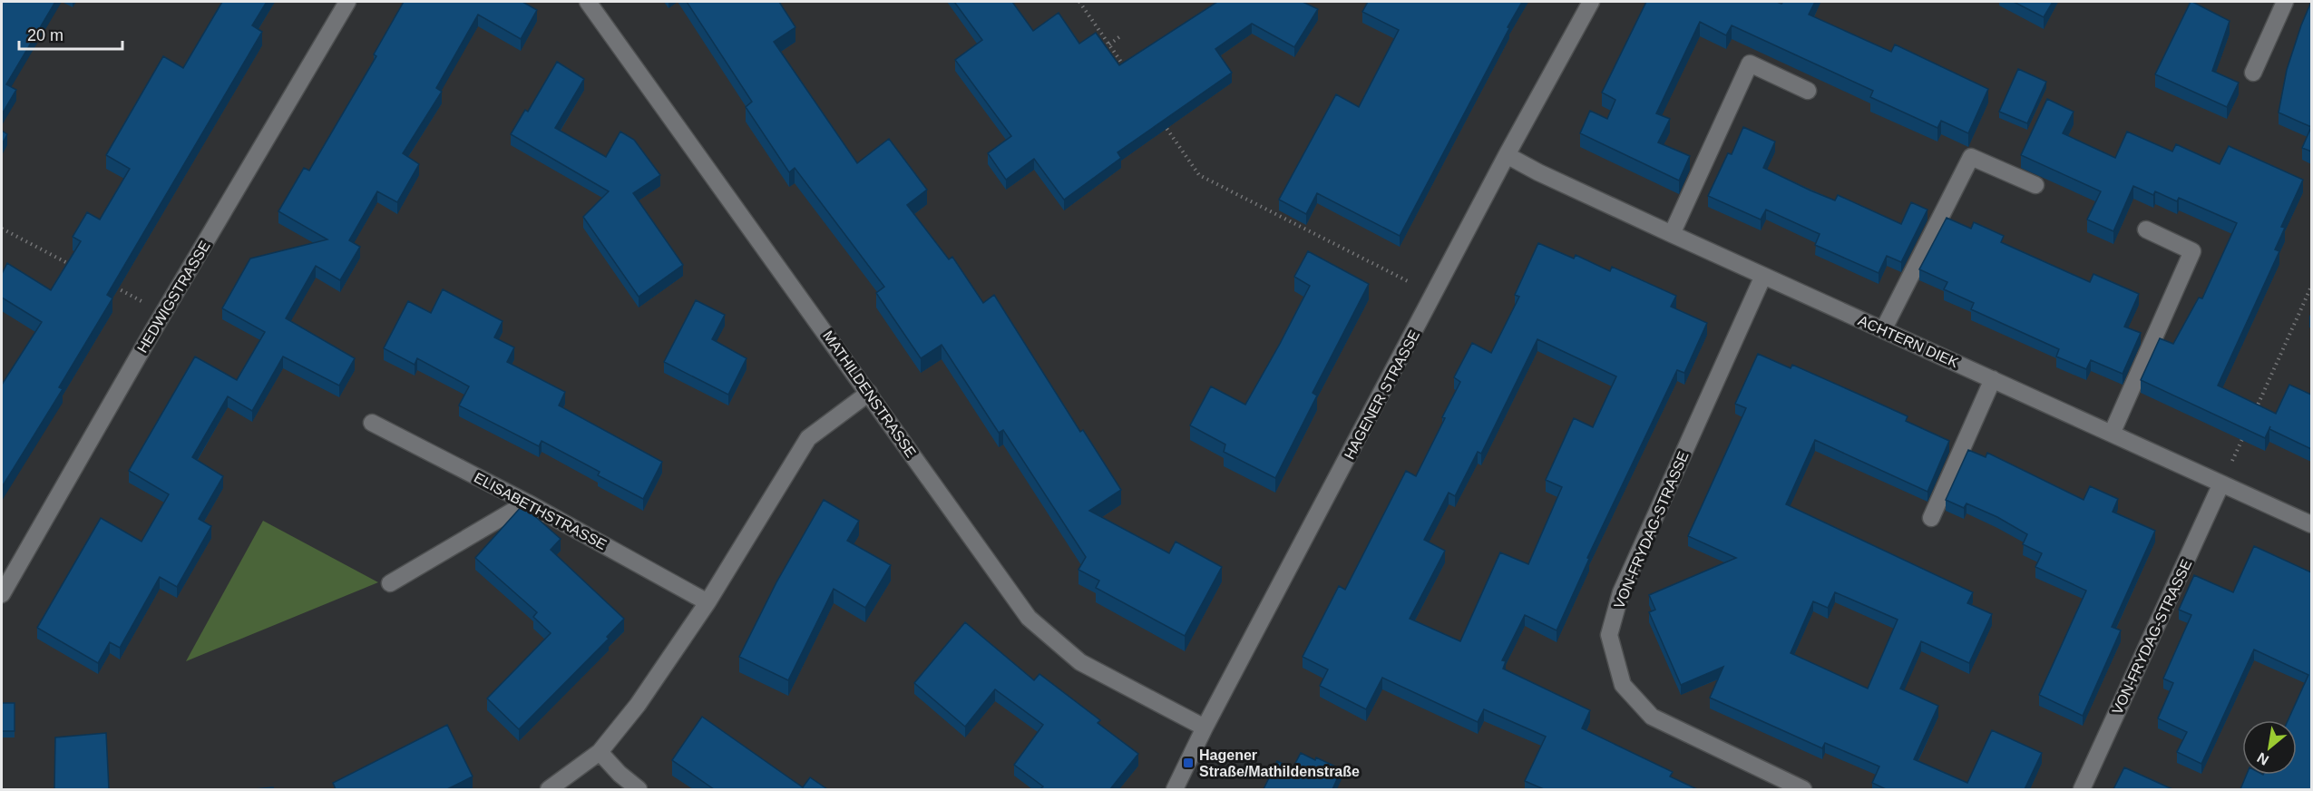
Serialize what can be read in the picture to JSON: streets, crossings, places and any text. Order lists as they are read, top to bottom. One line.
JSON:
{"streets":{"street":["HEDWIGSTRASSE","ACHTERN DIEK","MATHILDENSTRASSE","HAGENER STRASSE","ELISABETHSTRASSE","VON-FRYDAG-STRASSE"]},"crossings":[["ACHTERN DIEK","HAGENER STRASSE"],["ACHTERN DIEK","VON-FRYDAG-STRASSE"],["MATHILDENSTRASSE","HAGENER STRASSE"]],"places":{"transit":["Hagener Straße/Mathildenstraße"]},"scale_bar":"20 m","north":"bottom left"}
